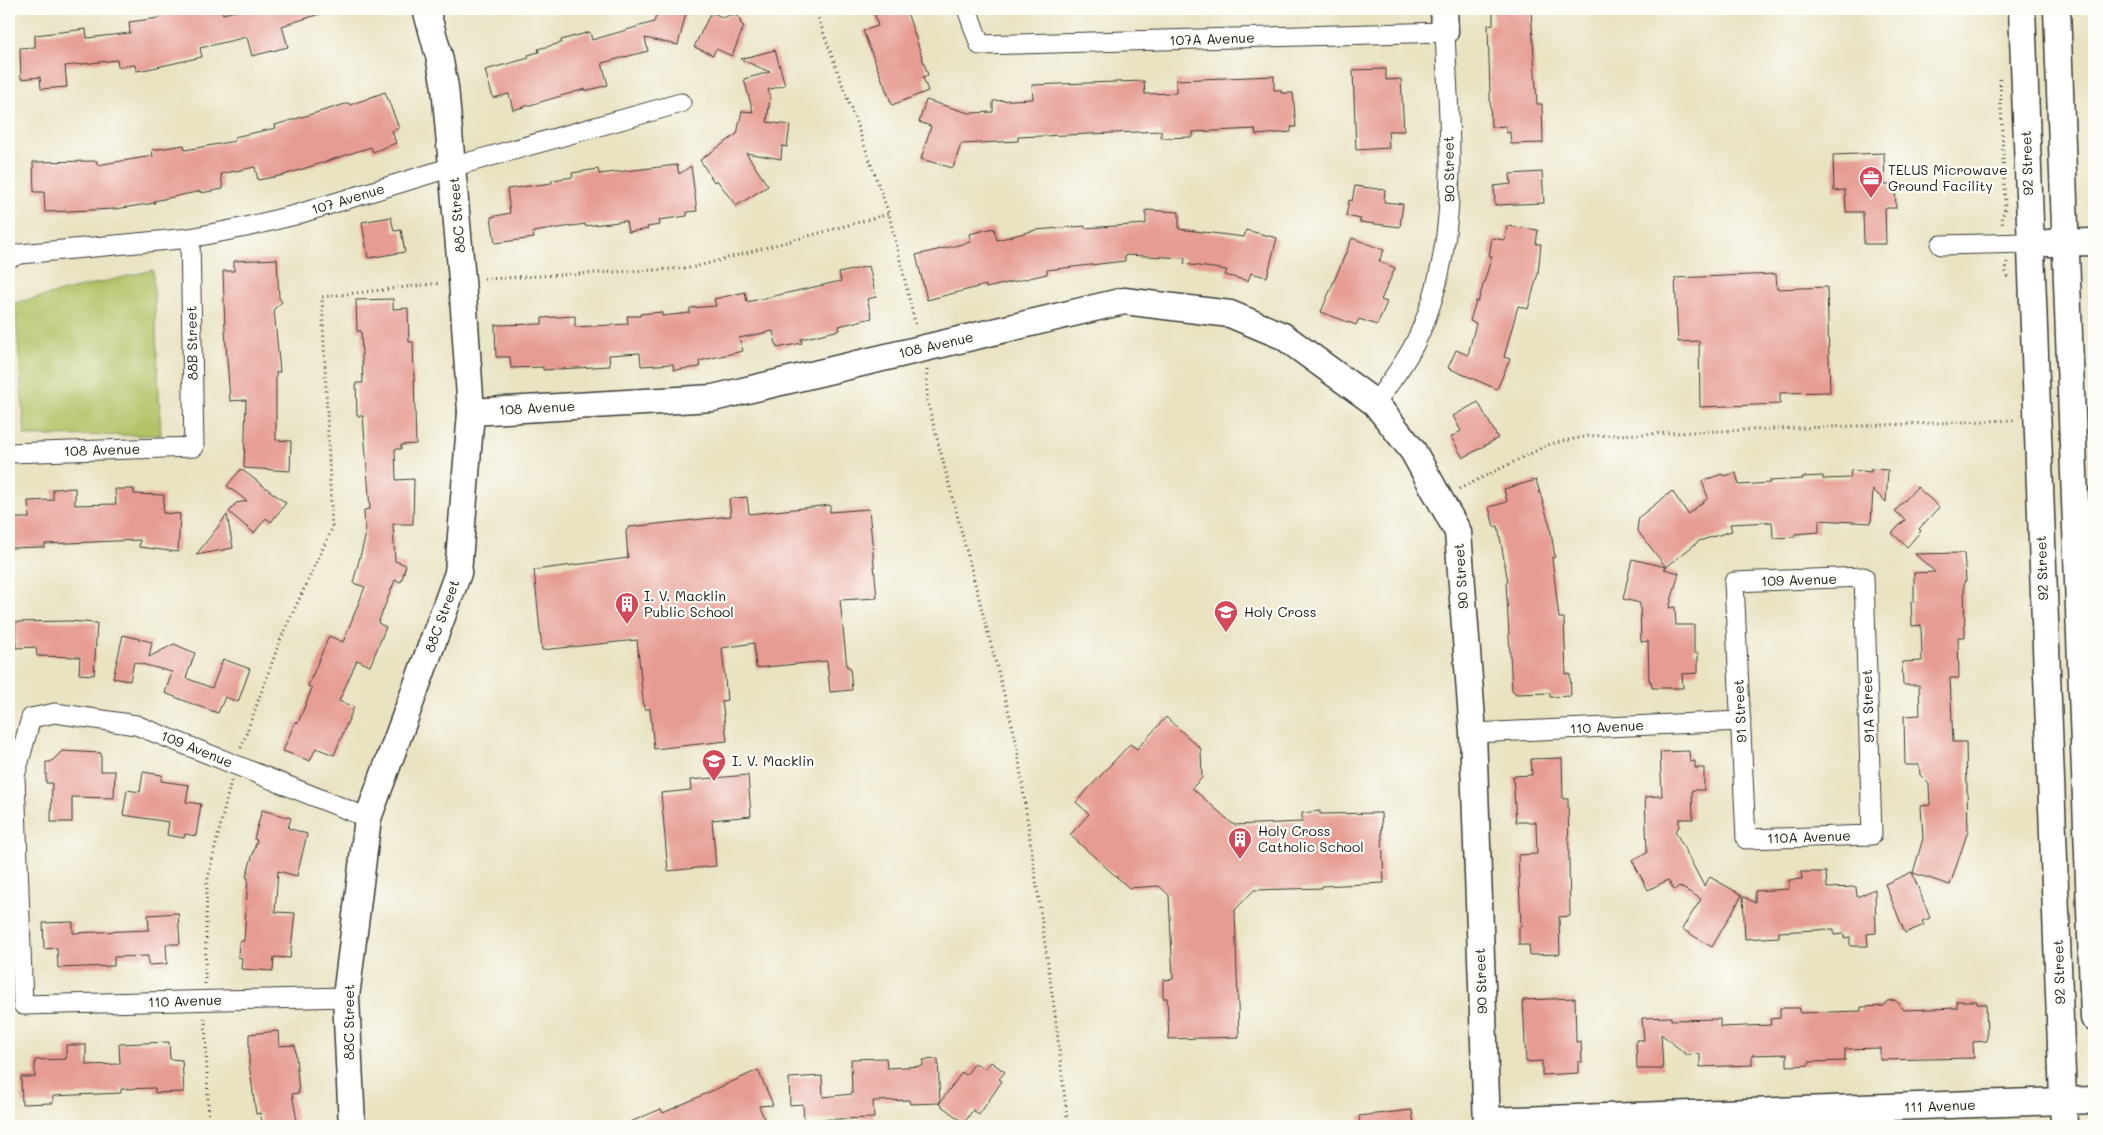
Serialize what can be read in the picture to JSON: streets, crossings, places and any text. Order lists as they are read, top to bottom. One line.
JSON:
{"streets":{"street":["107A Avenue","92 Street","90 Street","107 Avenue","88C Street","88B Street","108 Avenue","109 Avenue","91A Street","91 Street","110 Avenue","110A Avenue","111 Avenue"]},"crossings":[["107A Avenue","90 Street"],["92 Street","111 Avenue"],["90 Street","108 Avenue"],["90 Street","110 Avenue"],["90 Street","111 Avenue"],["107 Avenue","88C Street"],["107 Avenue","88B Street"],["88C Street","108 Avenue"],["88C Street","109 Avenue"],["88C Street","110 Avenue"],["88B Street","108 Avenue"],["109 Avenue","91A Street"],["109 Avenue","91 Street"],["109 Avenue","110 Avenue"],["91A Street","110A Avenue"],["91 Street","110 Avenue"],["91 Street","110A Avenue"]],"places":{"office":["TELUS Microwave Ground Facility"],"building":["I. V. Macklin Public School","Holy Cross Catholic School"],"school or university":["Holy Cross","I. V. Macklin"]}}
